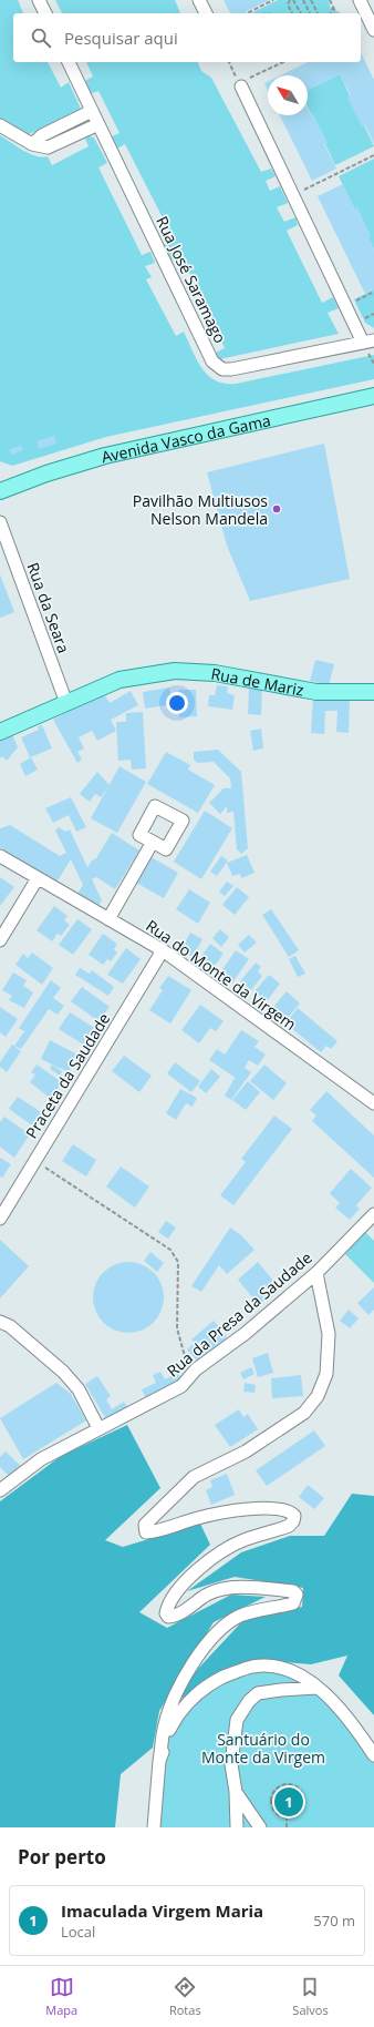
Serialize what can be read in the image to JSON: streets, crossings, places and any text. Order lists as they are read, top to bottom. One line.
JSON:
{"streets":{"main road":["Avenida Vasco da Gama","Rua de Mariz"],"street":["Rua José Saramago","Rua da Seara","Rua do Monte da Virgem","Praceta da Saudade","Rua da Presa da Saudade"]},"crossings":[["Rua da Seara","Rua de Mariz"],["Rua do Monte da Virgem","Praceta da Saudade"]],"parks":["Santuário do Monte da Virgem"],"places":["Pavilhão Multiusos Nelson Mandela"],"north":"top left","page":{"search":"Pesquisar aqui","pins":"1","heading":"Por perto","list":[{"mark":"1","name":"Imaculada Virgem Maria","note":"Local","value":"570 m"}],"nav":["Mapa","Rotas","Salvos"]}}
